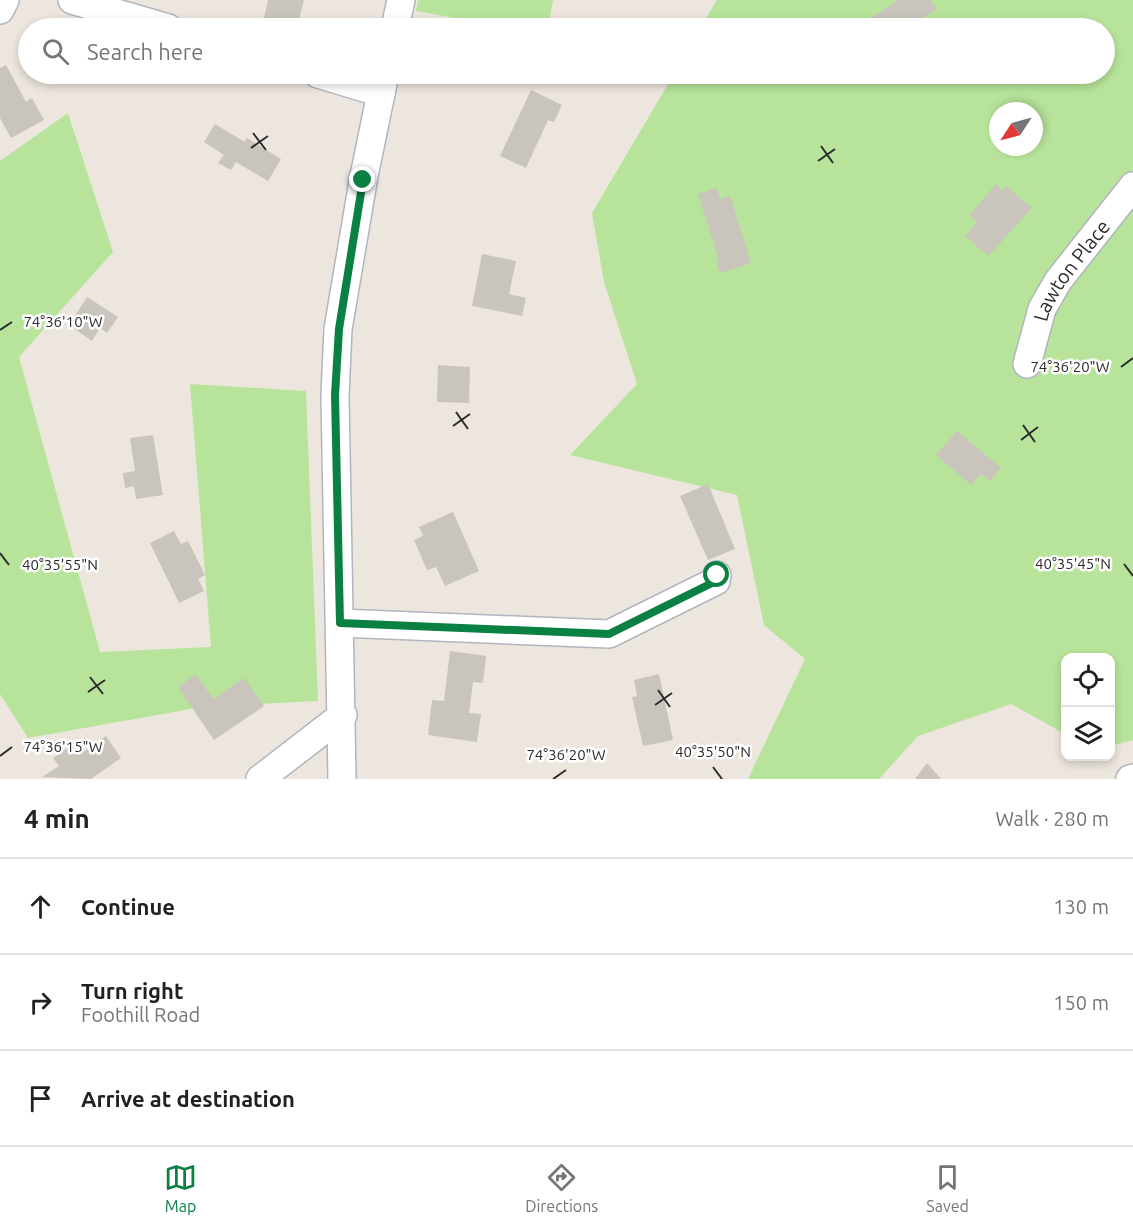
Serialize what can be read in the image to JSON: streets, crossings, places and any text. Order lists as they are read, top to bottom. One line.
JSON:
{"streets":{"street":["Lawton Place"]},"north":"bottom left","page":{"search":"Search here","heading":["4 min","Walk · 280 m"],"list":[["Continue","130 m"],["Turn right","Foothill Road","150 m"],"Arrive at destination"],"nav":["Map","Directions","Saved"]},"coordinates":["74°36'10\"W","74°36'20\"W","40°35'45\"N","40°35'55\"N","74°36'15\"W","40°35'50\"N"]}
